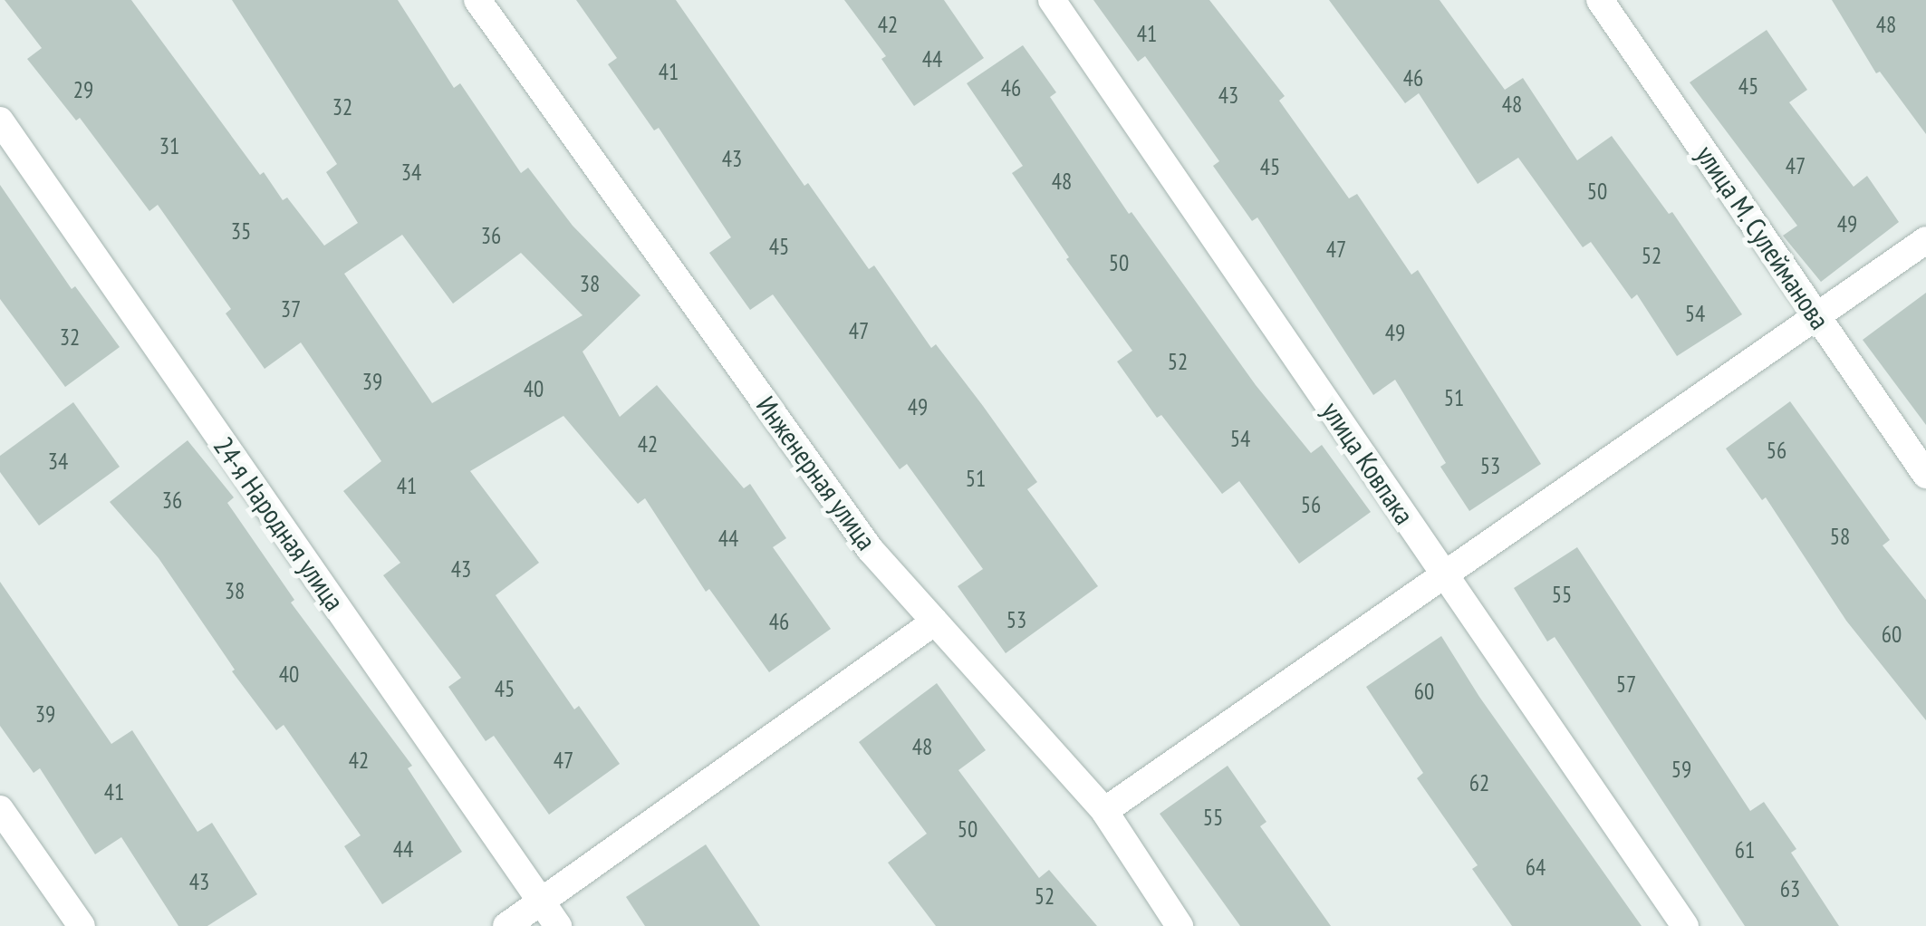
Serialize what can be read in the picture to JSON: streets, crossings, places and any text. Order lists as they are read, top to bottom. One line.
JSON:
{"streets":{"street":["улица М. Сулейманова","улица Ковпака","Инженерная улица","24-я Народная улица"]},"house_numbers":["42","48","41","44","41","46","45","46","29","43","48","32","31","43","47","45","34","48","50","49","35","36","45","47","52","50","38","37","54","47","49","32","52","39","40","51","49","54","42","56","34","53","51","41","36","56","58","44","43","38","55","53","46","60","40","57","45","60","39","48","42","47","59","62","41","55","50","44","61","64","43","63","52"]}
